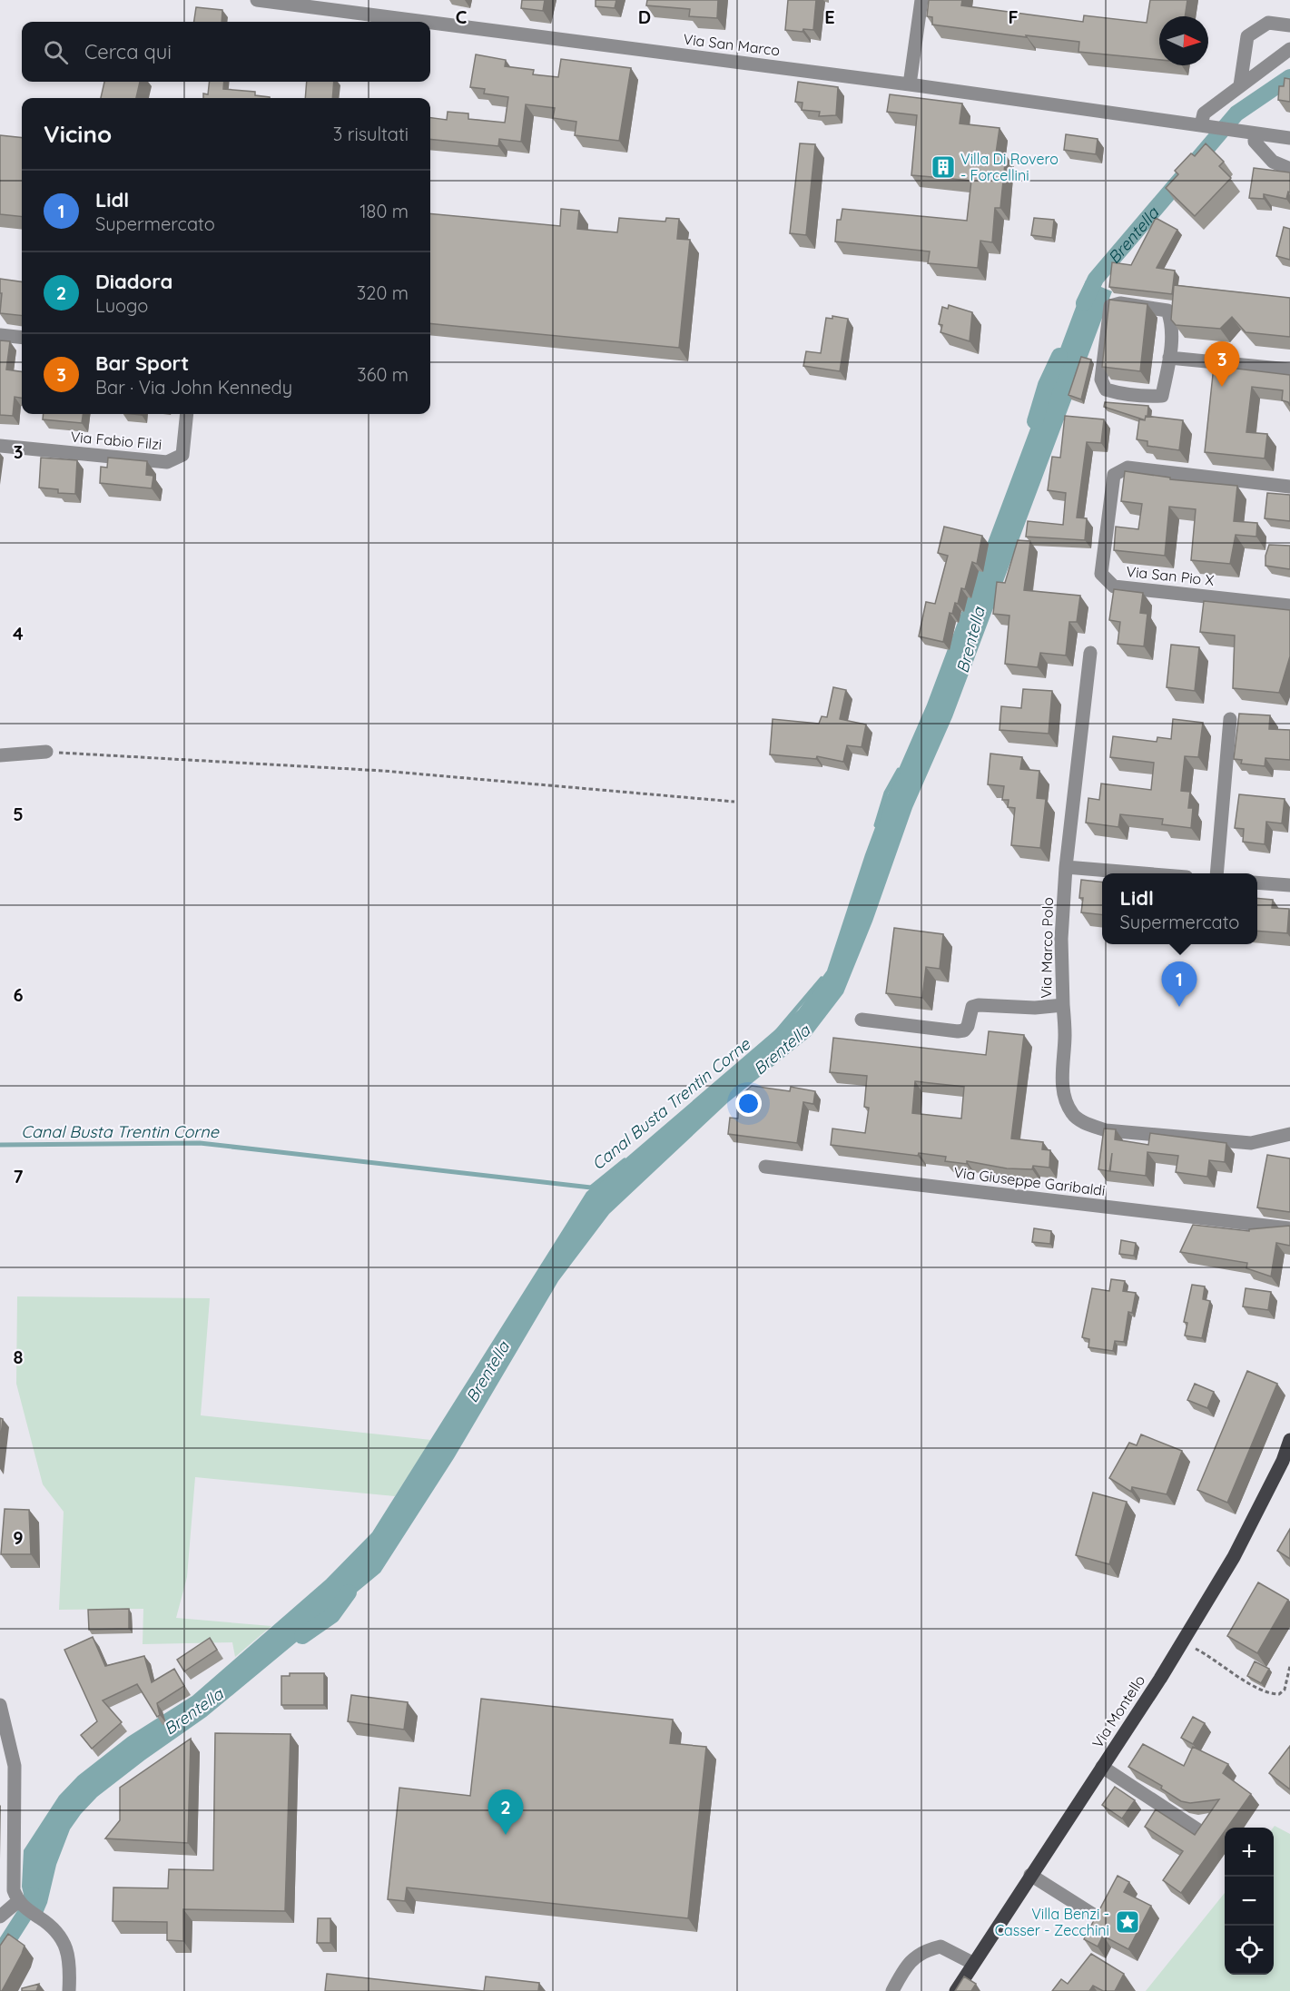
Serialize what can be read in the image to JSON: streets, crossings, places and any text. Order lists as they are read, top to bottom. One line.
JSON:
{"streets":{"main road":["Via Montello"],"street":["Via San Marco","Via Fabio Filzi","Via San Pio X","Via Marco Polo","Via Giuseppe Garibaldi"]},"water":["Brentella","Canal Busta Trentin Corne"],"places":{"building":["Villa Di Rovero - Forcellini"],"place":["Villa Benzi - Casser - Zecchini"]},"north":"right","page":{"search":"Cerca qui","heading":["Vicino","3 risultati"],"list":[{"mark":"1","name":"Lidl","note":"Supermercato","value":"180 m"},{"mark":"2","name":"Diadora","note":"Luogo","value":"320 m"},{"mark":"3","name":"Bar Sport","note":"Bar · Via John Kennedy","value":"360 m"}],"pins":["3","1","2"],"popup":["Lidl","Supermercato"],"map_buttons":["+","−"]},"grid":{"columns":["C","D","E","F"],"rows":["3","4","5","6","7","8","9"]}}
